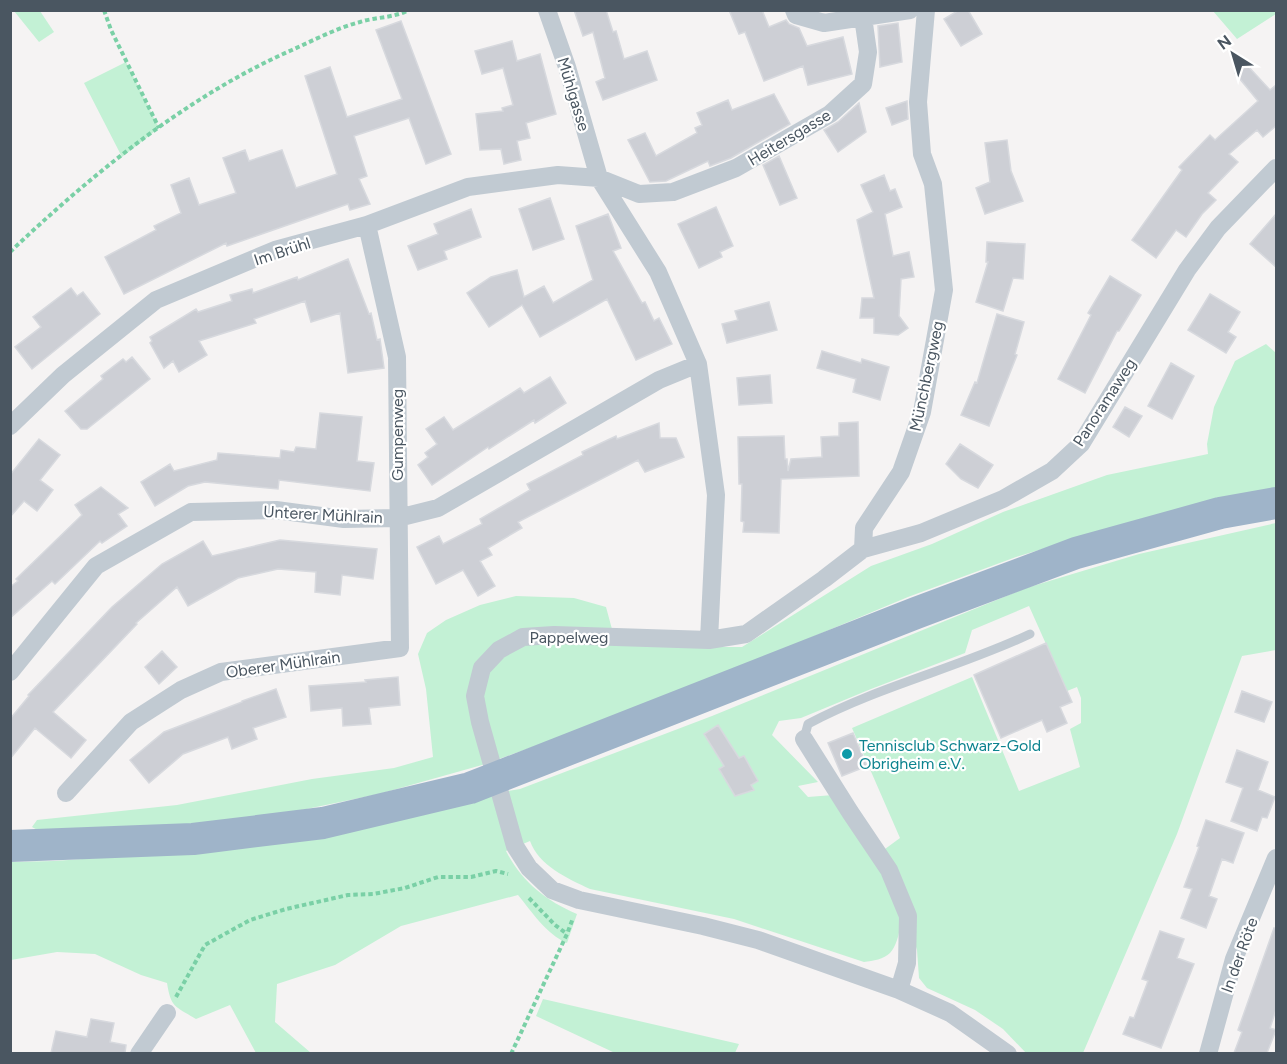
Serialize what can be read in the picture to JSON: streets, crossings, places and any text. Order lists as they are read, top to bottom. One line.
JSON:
{"streets":{"street":["Mühlgasse","Heitersgasse","Im Brühl","Münchbergweg","Panoramaweg","Gumpenweg","Unterer Mühlrain","Pappelweg","Oberer Mühlrain","In der Röte"]},"crossings":[["Mühlgasse","Heitersgasse"],["Mühlgasse","Im Brühl"],["Heitersgasse","Im Brühl"],["Im Brühl","Gumpenweg"],["Münchbergweg","Panoramaweg"],["Gumpenweg","Unterer Mühlrain"],["Gumpenweg","Oberer Mühlrain"]],"places":["Tennisclub Schwarz-Gold Obrigheim e.V."],"north":"top left"}
